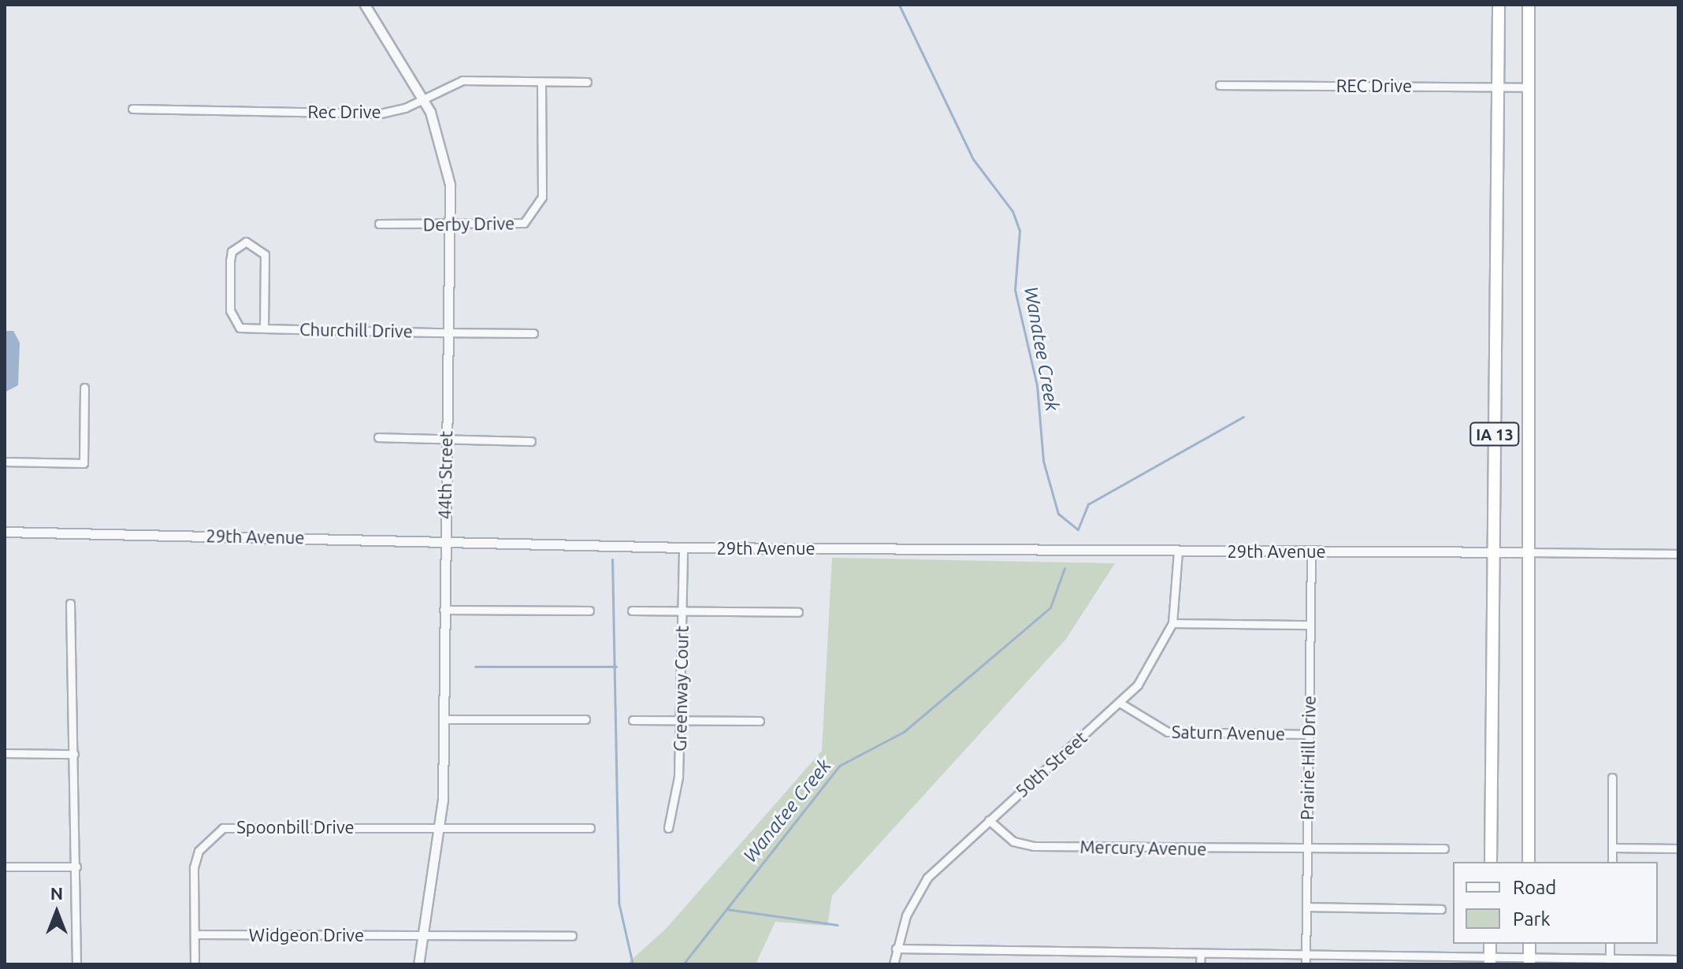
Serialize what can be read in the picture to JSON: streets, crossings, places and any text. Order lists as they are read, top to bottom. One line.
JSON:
{"streets":{"highway":["IA 13"],"street":["REC Drive","Rec Drive","Derby Drive","Churchill Drive","44th Street","29th Avenue","Greenway Court","Saturn Avenue","Prairie Hill Drive","50th Street","Spoonbill Drive","Mercury Avenue","Widgeon Drive"]},"crossings":[["REC Drive","IA 13"],["Rec Drive","Derby Drive"],["Rec Drive","44th Street"],["Derby Drive","44th Street"],["Churchill Drive","44th Street"],["IA 13","29th Avenue"],["44th Street","29th Avenue"],["44th Street","Spoonbill Drive"],["44th Street","Widgeon Drive"],["29th Avenue","Greenway Court"],["29th Avenue","Prairie Hill Drive"],["29th Avenue","50th Street"],["Saturn Avenue","Prairie Hill Drive"],["Saturn Avenue","50th Street"],["Prairie Hill Drive","Mercury Avenue"],["50th Street","Mercury Avenue"],["Spoonbill Drive","Widgeon Drive"]],"water":["Wanatee Creek"],"legend":["Road","Park"],"north":"top"}
